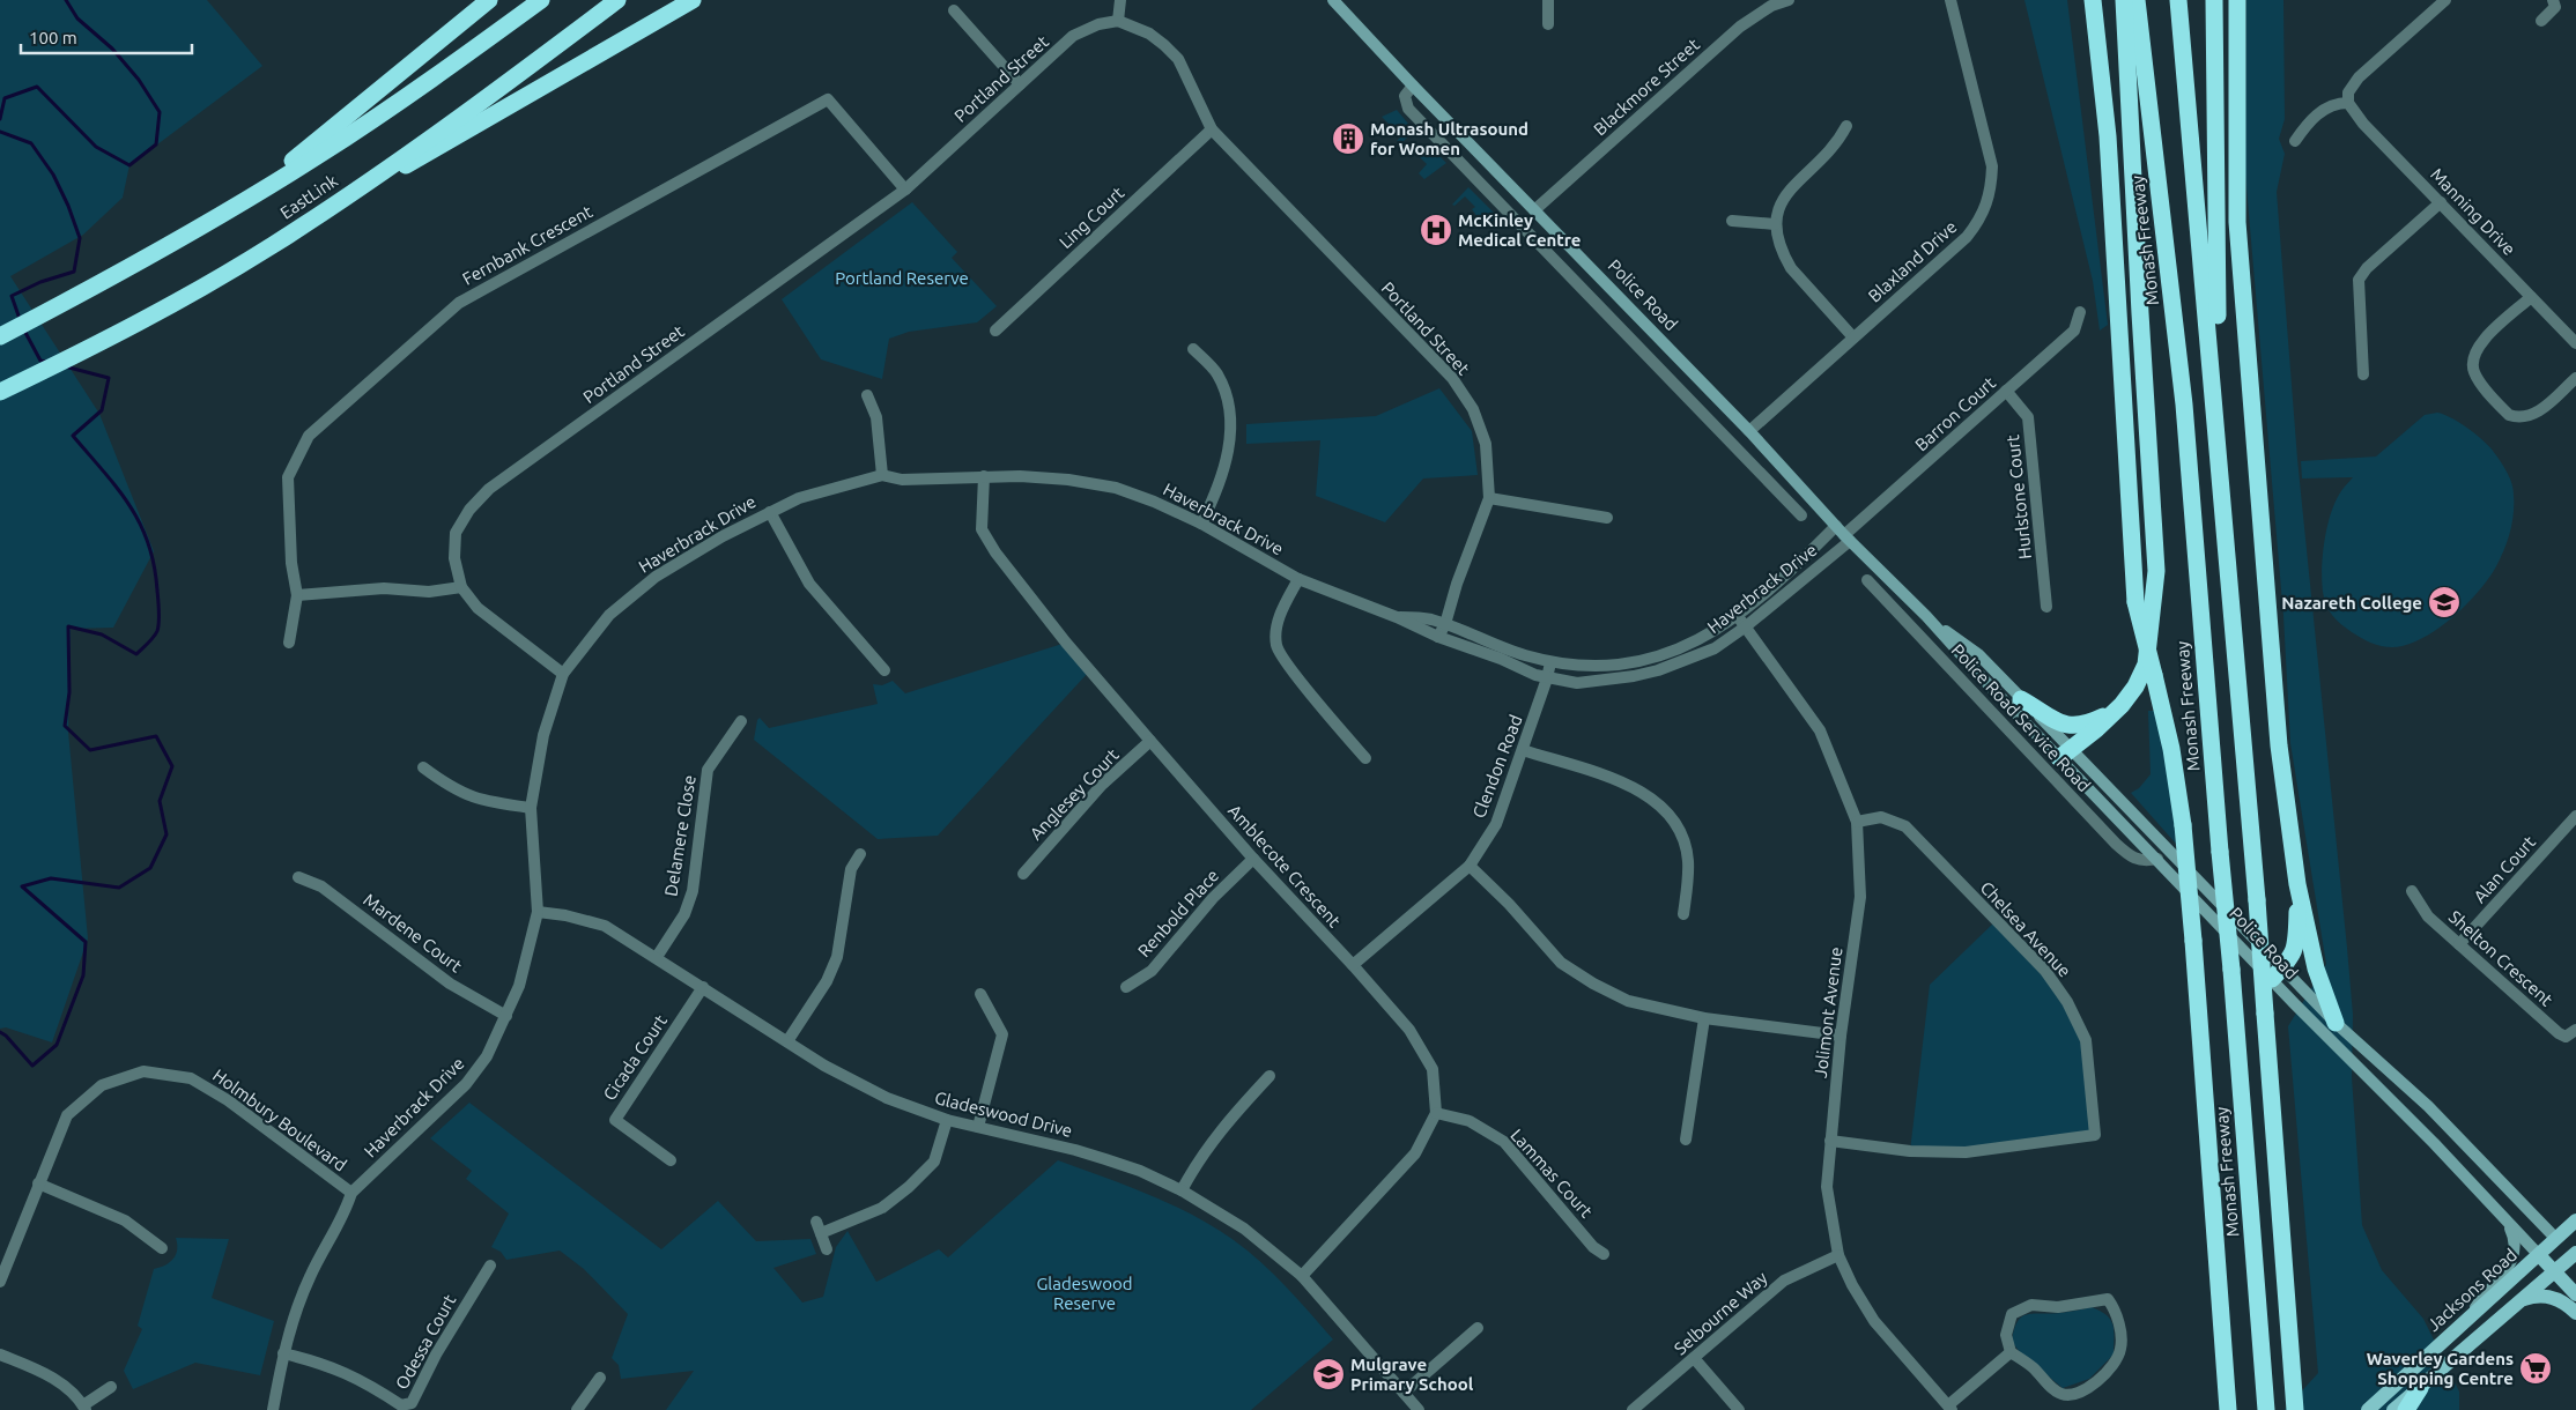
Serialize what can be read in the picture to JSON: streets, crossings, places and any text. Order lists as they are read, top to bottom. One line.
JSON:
{"streets":{"highway":["EastLink","Monash Freeway"],"main road":["Police Road","Jacksons Road"],"street":["Portland Street","Blackmore Street","Manning Drive","Ling Court","Fernbank Crescent","Blaxland Drive","Barron Court","Hurlstone Court","Haverbrack Drive","Police Road Service Road","Clendon Road","Anglesey Court","Delamere Close","Amblecote Crescent","Alan Court","Renbold Place","Chelsea Avenue","Mardene Court","Shelton Crescent","Jolimont Avenue","Cicada Court","Gladeswood Drive","Holmbury Boulevard","Lammas Court","Selbourne Way","Odessa Court"]},"crossings":[["Portland Street","Ling Court"],["Portland Street","Fernbank Crescent"],["Portland Street","Haverbrack Drive"],["Blackmore Street","Police Road"],["Blaxland Drive","Police Road"],["Police Road","Barron Court"],["Police Road","Haverbrack Drive"],["Police Road","Police Road Service Road"],["Police Road","Jacksons Road"],["Barron Court","Hurlstone Court"],["Barron Court","Haverbrack Drive"],["Haverbrack Drive","Clendon Road"],["Haverbrack Drive","Amblecote Crescent"],["Haverbrack Drive","Mardene Court"],["Haverbrack Drive","Jolimont Avenue"],["Haverbrack Drive","Gladeswood Drive"],["Haverbrack Drive","Holmbury Boulevard"],["Haverbrack Drive","Odessa Court"],["Clendon Road","Amblecote Crescent"],["Anglesey Court","Amblecote Crescent"],["Delamere Close","Gladeswood Drive"],["Amblecote Crescent","Renbold Place"],["Amblecote Crescent","Lammas Court"],["Alan Court","Shelton Crescent"],["Chelsea Avenue","Jolimont Avenue"],["Jolimont Avenue","Selbourne Way"],["Cicada Court","Gladeswood Drive"]],"parks":["Portland Reserve","Gladeswood Reserve"],"places":{"building":["Monash Ultrasound for Women"],"hospital":["McKinley Medical Centre"],"school or university":["Nazareth College","Mulgrave Primary School"],"supermarket":["Waverley Gardens Shopping Centre"]},"scale_bar":"100 m"}
